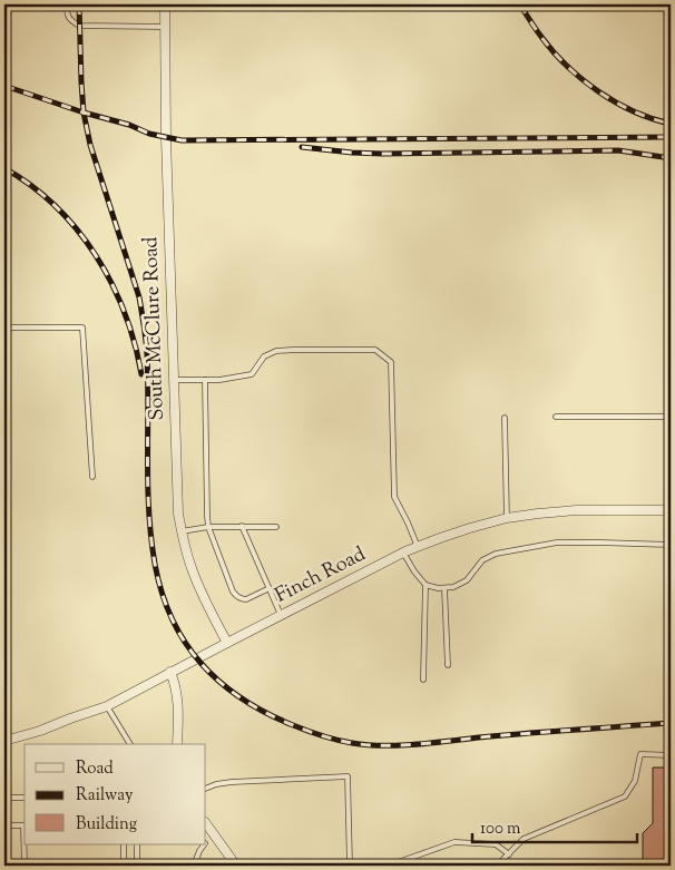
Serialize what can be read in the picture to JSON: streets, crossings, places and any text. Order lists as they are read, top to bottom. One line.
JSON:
{"streets":{"street":["South McClure Road","Finch Road"]},"crossings":[["South McClure Road","Finch Road"]],"legend":["Road","Railway","Building"],"scale_bar":"100 m"}
